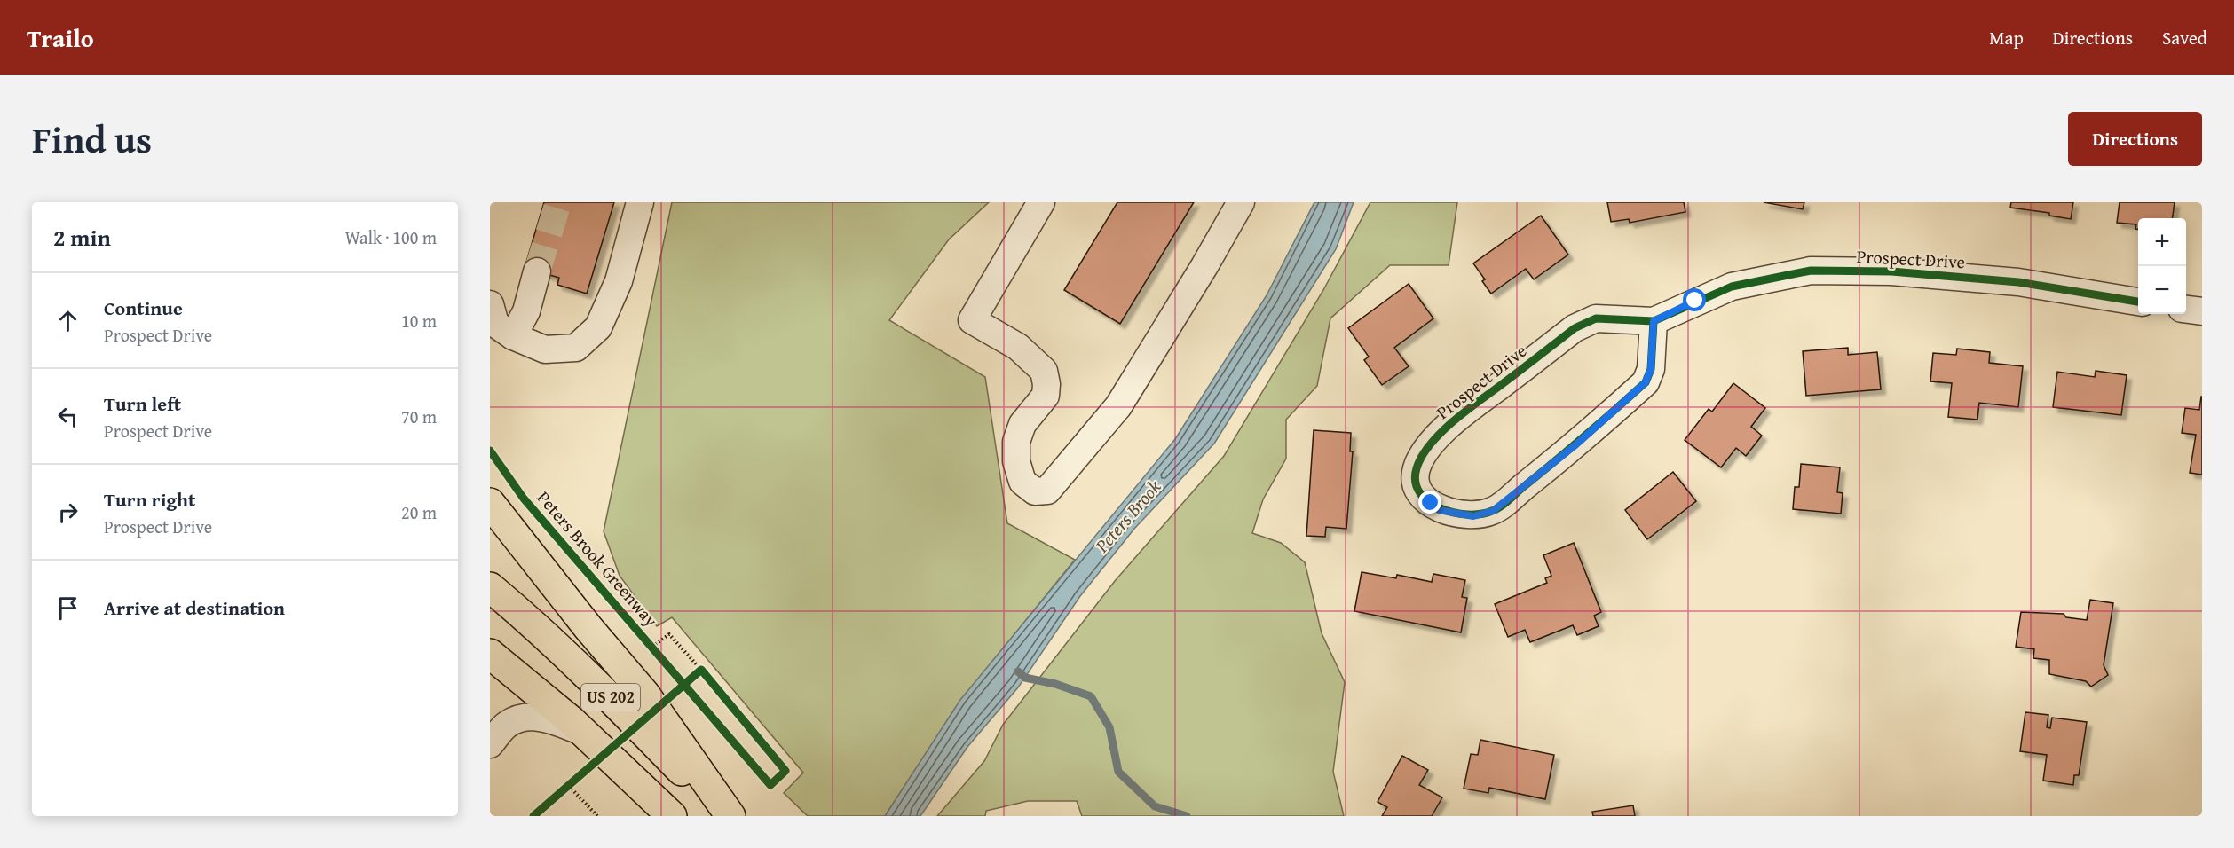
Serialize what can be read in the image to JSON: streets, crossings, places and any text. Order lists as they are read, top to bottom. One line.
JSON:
{"streets":{"highway":["US 202"],"street":["Prospect Drive"],"cycle path":["Peters Brook Greenway"]},"water":["Peters Brook"],"page":{"header":"Trailo","nav":["Map","Directions","Saved"],"title":"Find us","buttons":"Directions","heading":["2 min","Walk · 100 m"],"map_buttons":["+","−"],"list":[["Continue","Prospect Drive","10 m"],["Turn left","Prospect Drive","70 m"],["Turn right","Prospect Drive","20 m"],"Arrive at destination"]}}
